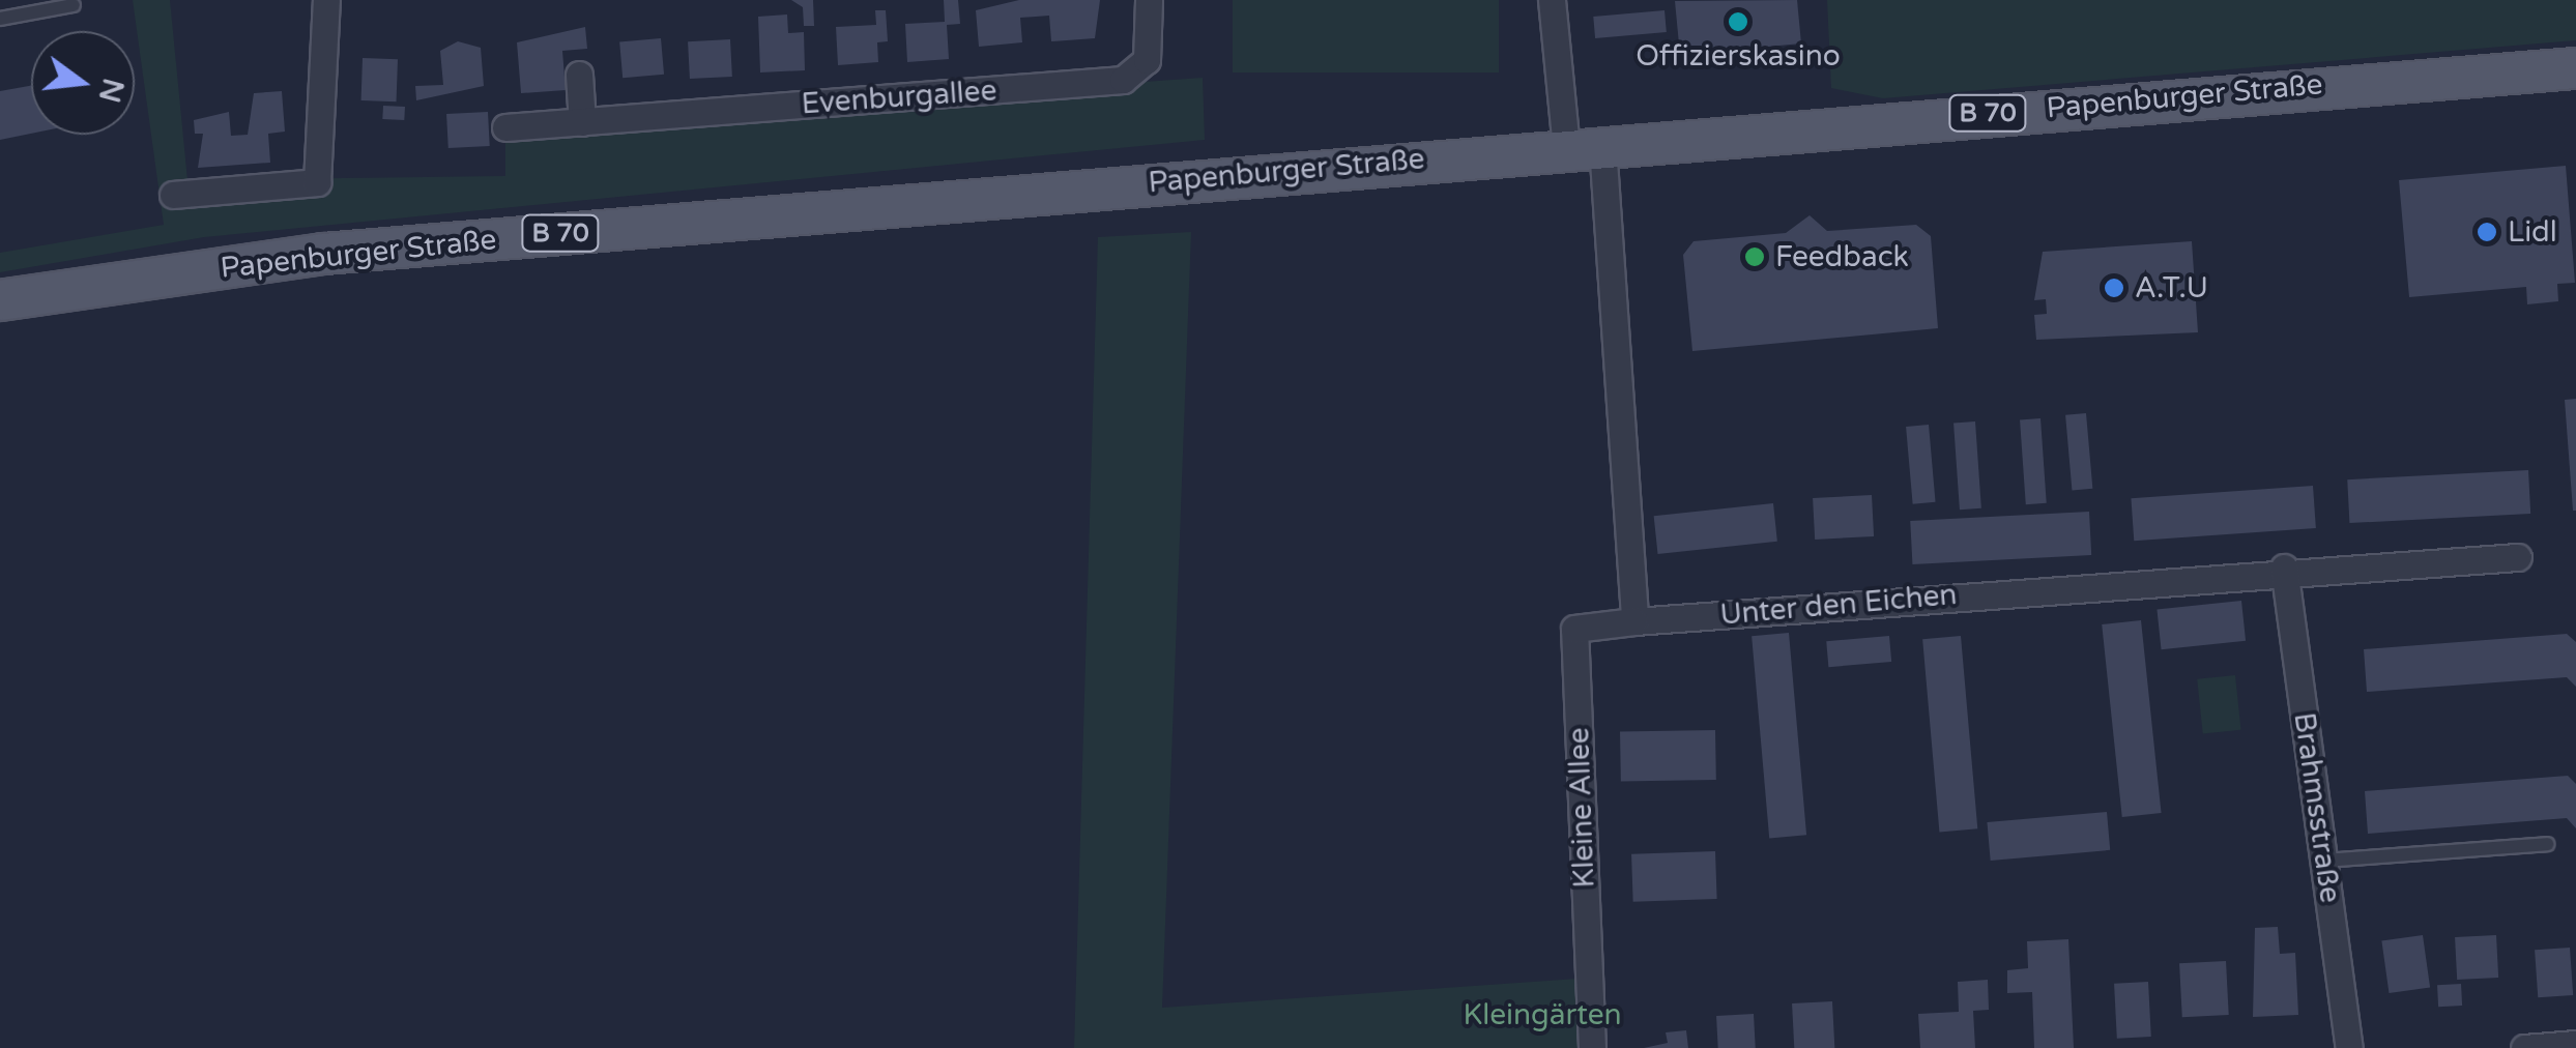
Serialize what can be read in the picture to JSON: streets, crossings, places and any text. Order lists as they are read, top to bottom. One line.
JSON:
{"streets":{"main road":["Papenburger Straße","B 70"],"street":["Evenburgallee","Unter den Eichen","Kleine Allee","Brahmsstraße"]},"crossings":[["Unter den Eichen","Kleine Allee"],["Unter den Eichen","Brahmsstraße"]],"parks":["Kleingärten"],"places":["Offizierskasino","Lidl","Feedback","A.T.U"],"north":"right"}
